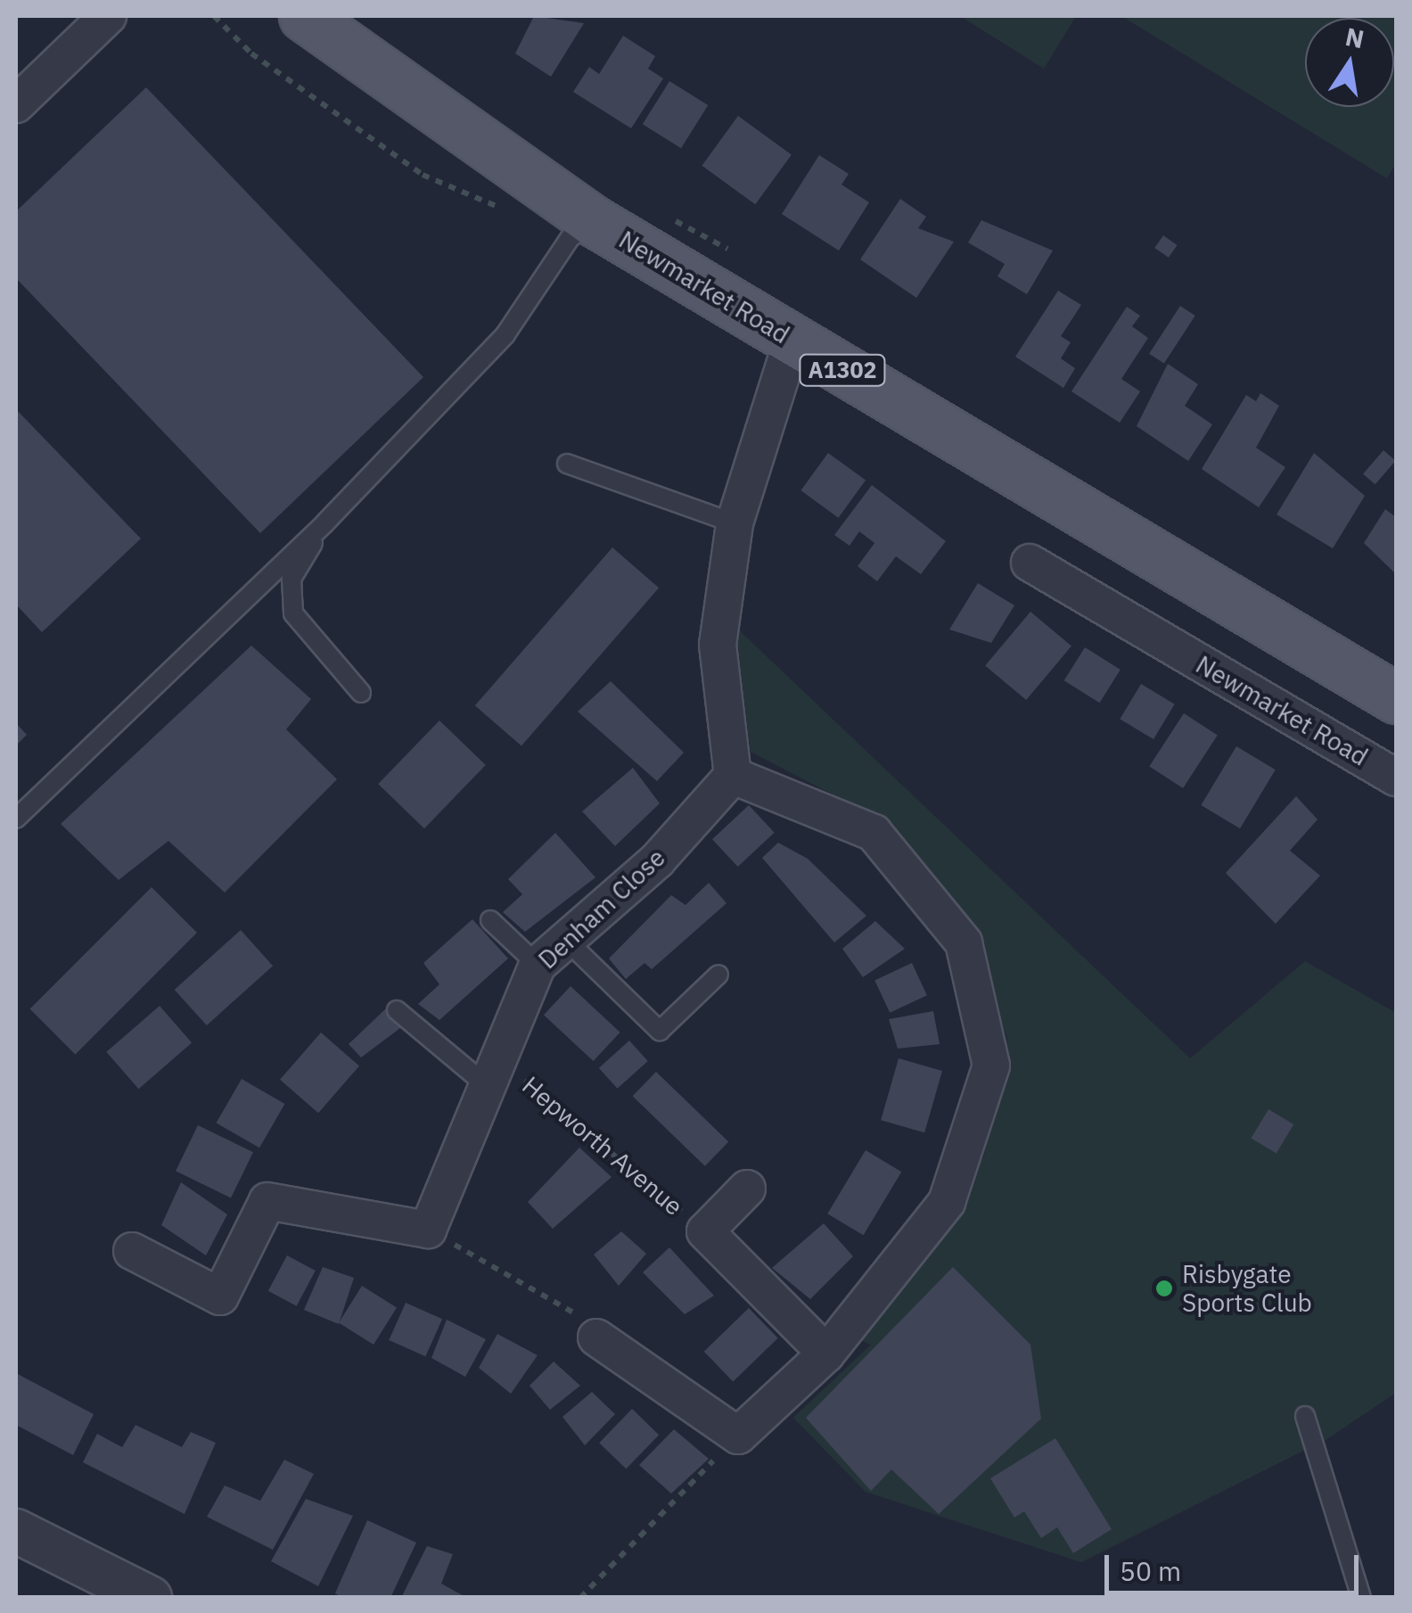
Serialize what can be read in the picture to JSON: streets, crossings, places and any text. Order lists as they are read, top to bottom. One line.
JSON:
{"streets":{"main road":["Newmarket Road","A1302"],"street":["Denham Close","Hepworth Avenue"]},"crossings":[["Denham Close","Hepworth Avenue"]],"places":["Risbygate Sports Club"],"scale_bar":"50 m","north":"top"}
